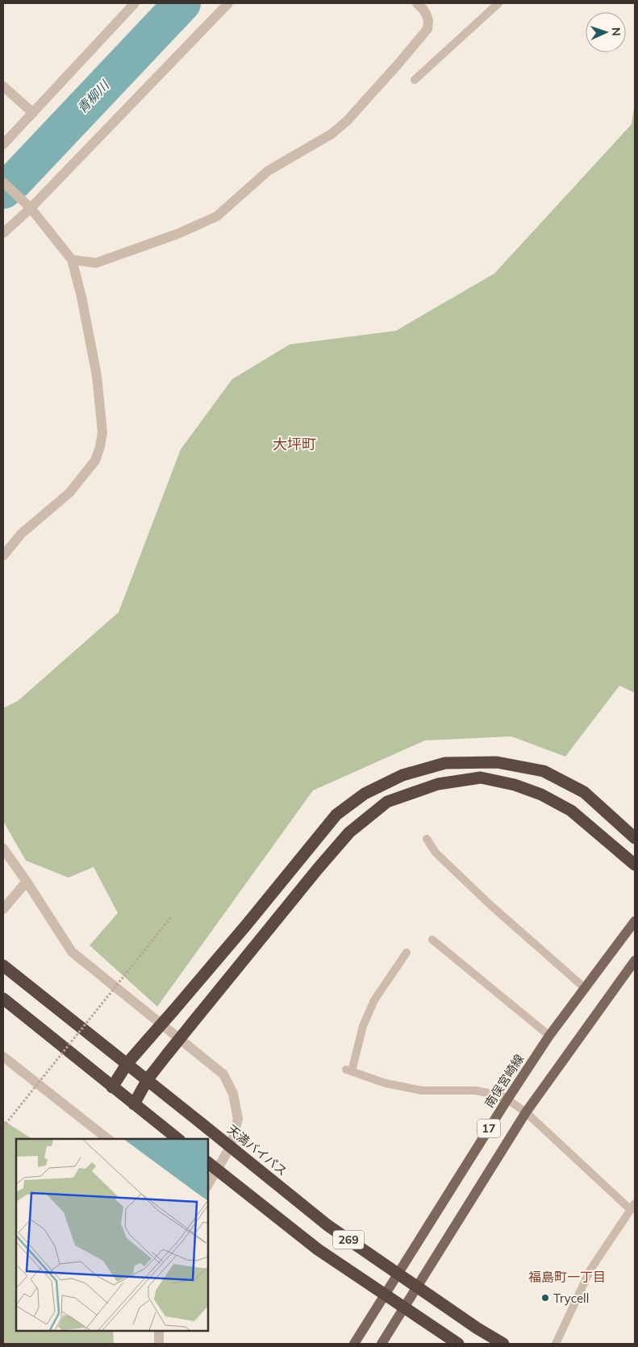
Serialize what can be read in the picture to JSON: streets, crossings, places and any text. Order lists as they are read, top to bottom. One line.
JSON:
{"streets":{"highway":["天満バイパス","269"],"main road":["南俣宮崎線","17"]},"districts":["大坪町","福島町一丁目"],"water":["青柳川"],"places":["Trycell"],"north":"right"}
